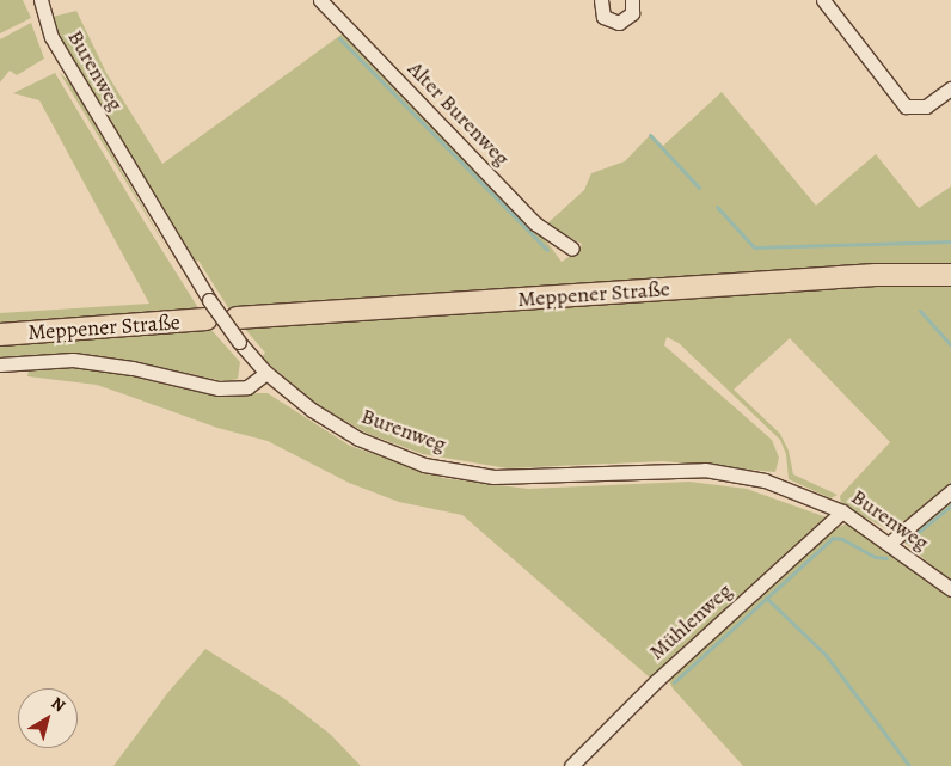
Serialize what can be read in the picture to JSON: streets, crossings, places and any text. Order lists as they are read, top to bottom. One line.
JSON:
{"streets":{"main road":["Meppener Straße"],"street":["Burenweg","Alter Burenweg","Mühlenweg"]},"crossings":[["Burenweg","Meppener Straße"],["Burenweg","Mühlenweg"]],"north":"top right"}
